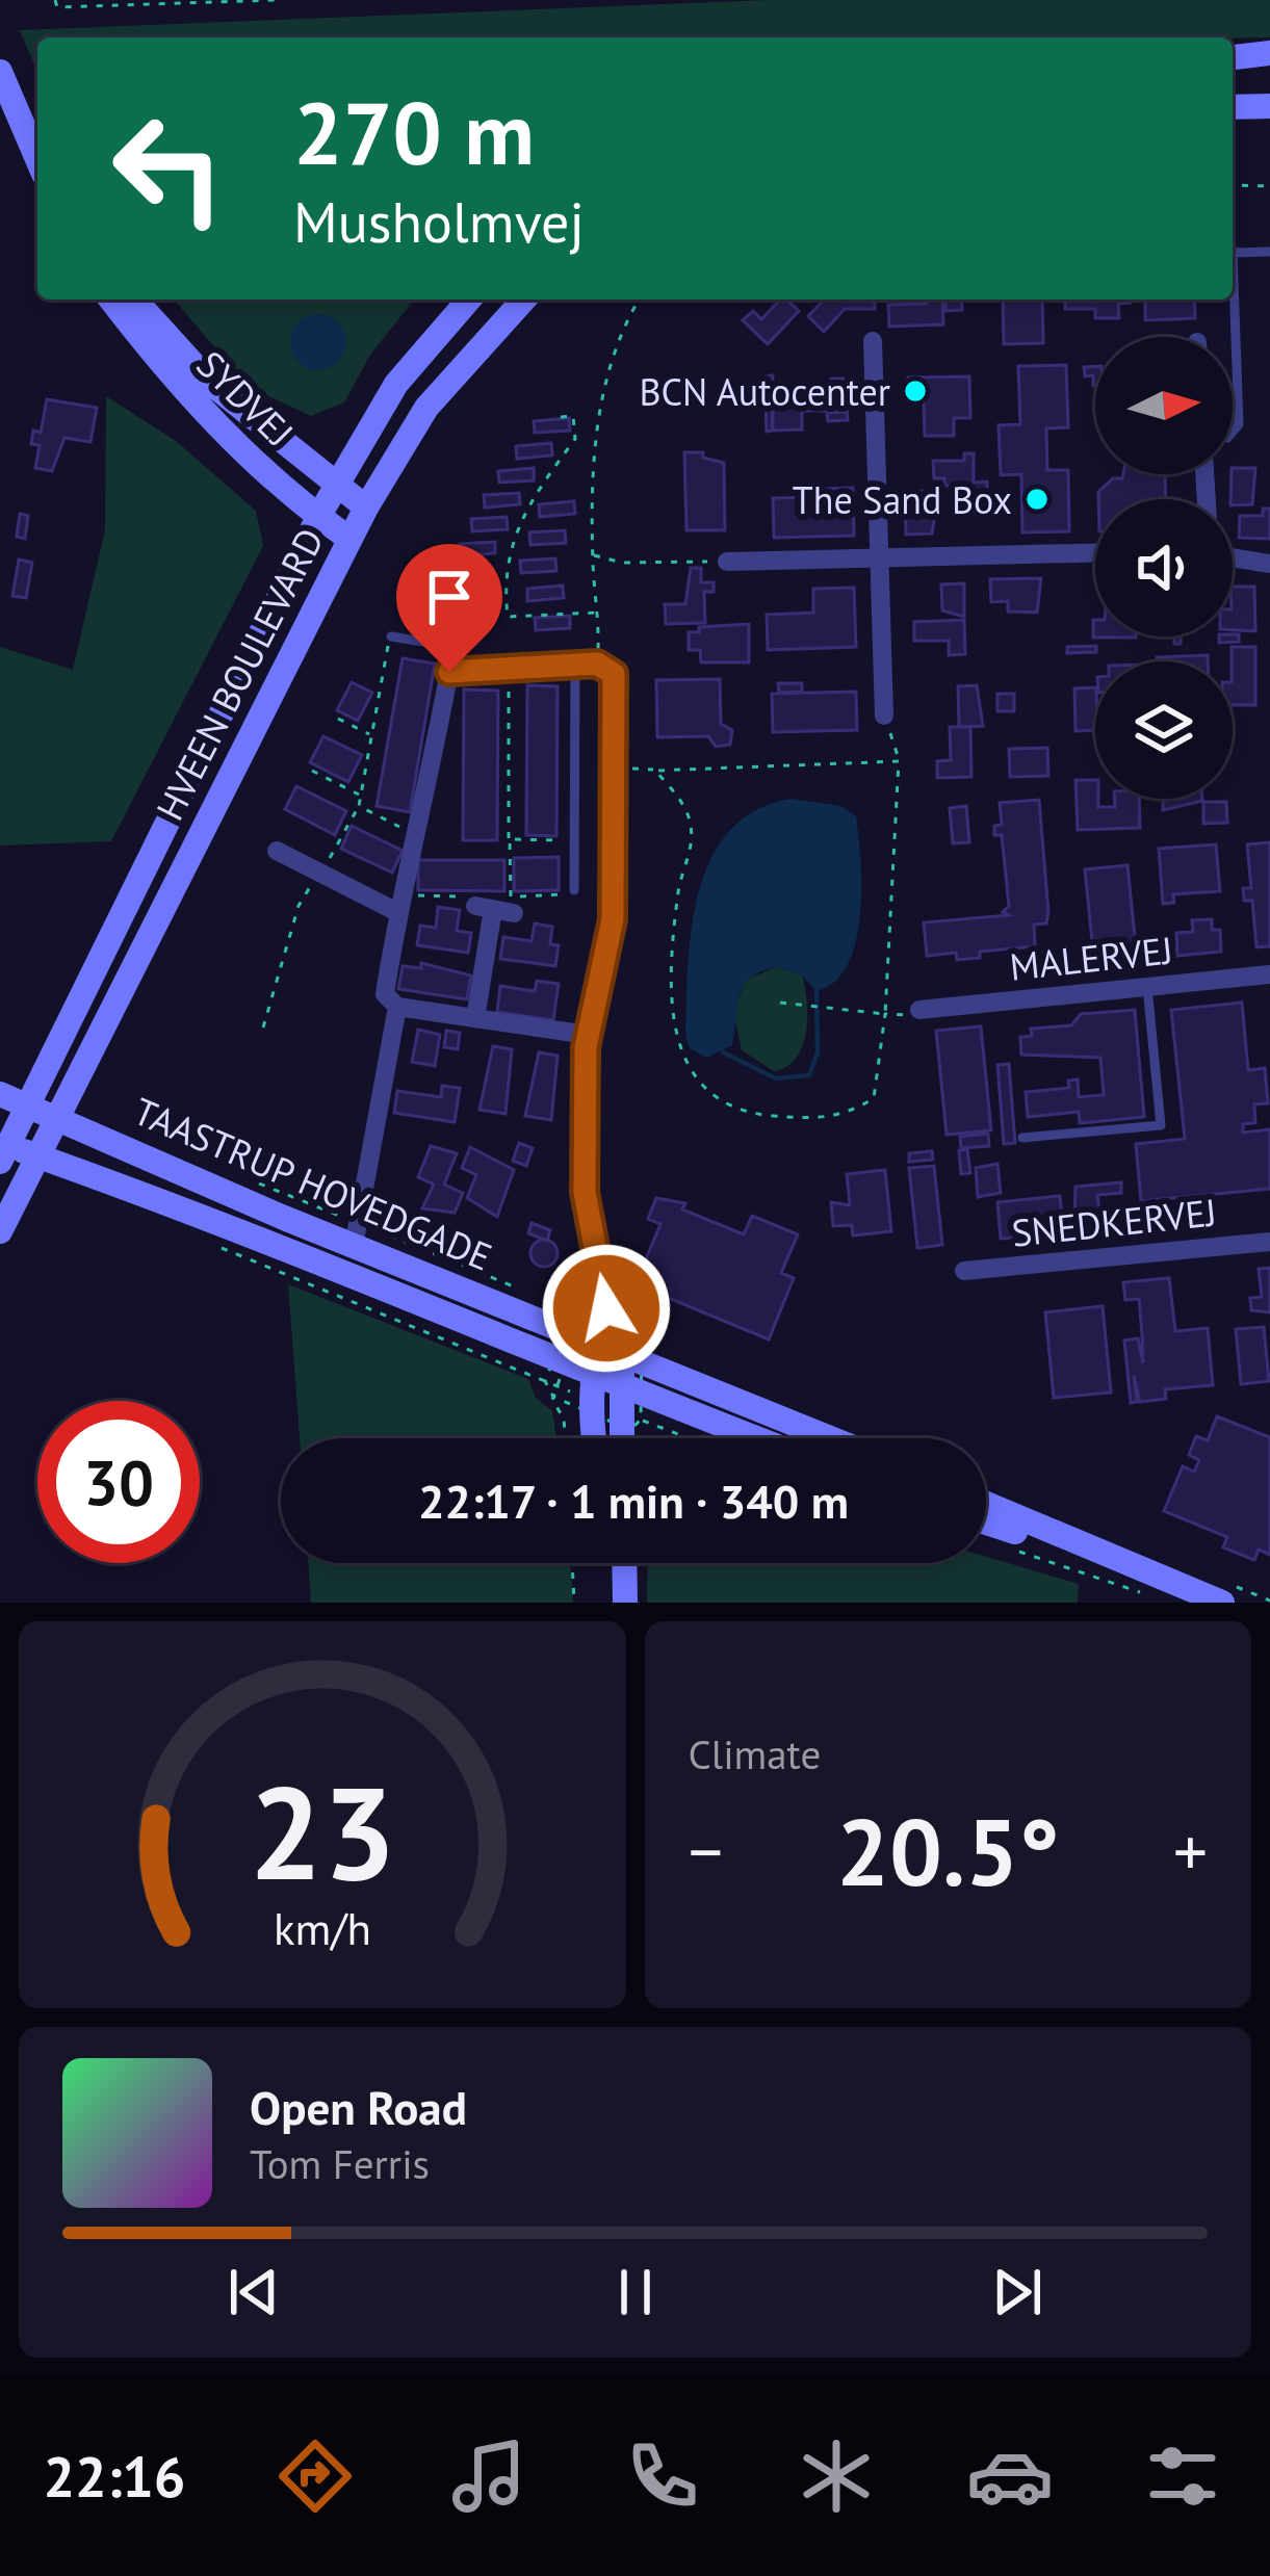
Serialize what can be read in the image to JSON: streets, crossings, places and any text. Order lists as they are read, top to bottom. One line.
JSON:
{"streets":{"street":["SYDVEJ","HVEEN BOULEVARD","MALERVEJ","TAASTRUP HOVEDGADE","SNEDKERVEJ"]},"crossings":[["SYDVEJ","HVEEN BOULEVARD"],["HVEEN BOULEVARD","TAASTRUP HOVEDGADE"]],"places":["BCN Autocenter","The Sand Box"],"north":"right","page":{"turn":["270 m","Musholmvej"],"limit":"30","trip":"22:17 · 1 min · 340 m","tile":"Climate","heat":["−","20.5°","+"],"song":["Open Road","Tom Ferris"],"tabs":"22:16","gauge":["23","km/h"]}}
